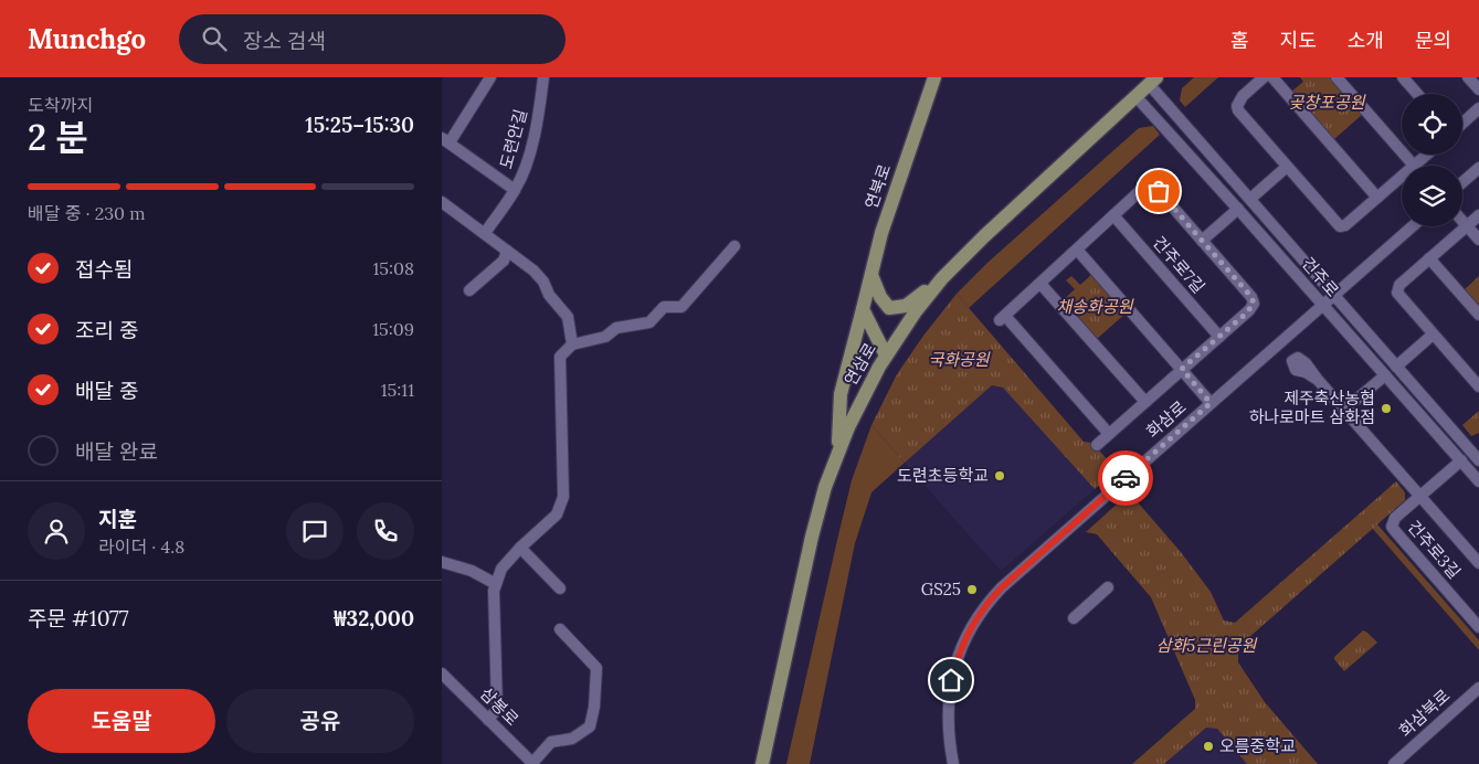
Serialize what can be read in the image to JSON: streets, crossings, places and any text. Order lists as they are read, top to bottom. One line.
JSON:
{"streets":{"main road":["연북로","연삼로"],"street":["도련안길","건주로7길","건주로","화삼로","건주로3길","삼봉로","화삼북로"]},"crossings":[["연북로","연삼로"],["건주로7길","건주로"],["건주로","연삼로"],["건주로","화삼로"],["건주로","건주로3길"]],"parks":["곶창포공원","채송화공원","국화공원","삼화5근린공원"],"places":["제주축산농협 하나로마트 삼화점","도련초등학교","GS25","오름중학교"],"page":{"header":"Munchgo","search":"장소 검색","nav":["홈","지도","소개","문의"],"heading":["2 분","도착까지","15:25–15:30"],"panel":["지훈","라이더 · 4.8","주문 #1077","₩32,000"],"bar":"배달 중 · 230 m","list":[["접수됨","15:08"],["조리 중","15:09"],["배달 중","15:11"],"배달 완료"],"buttons":["도움말","공유"]}}
